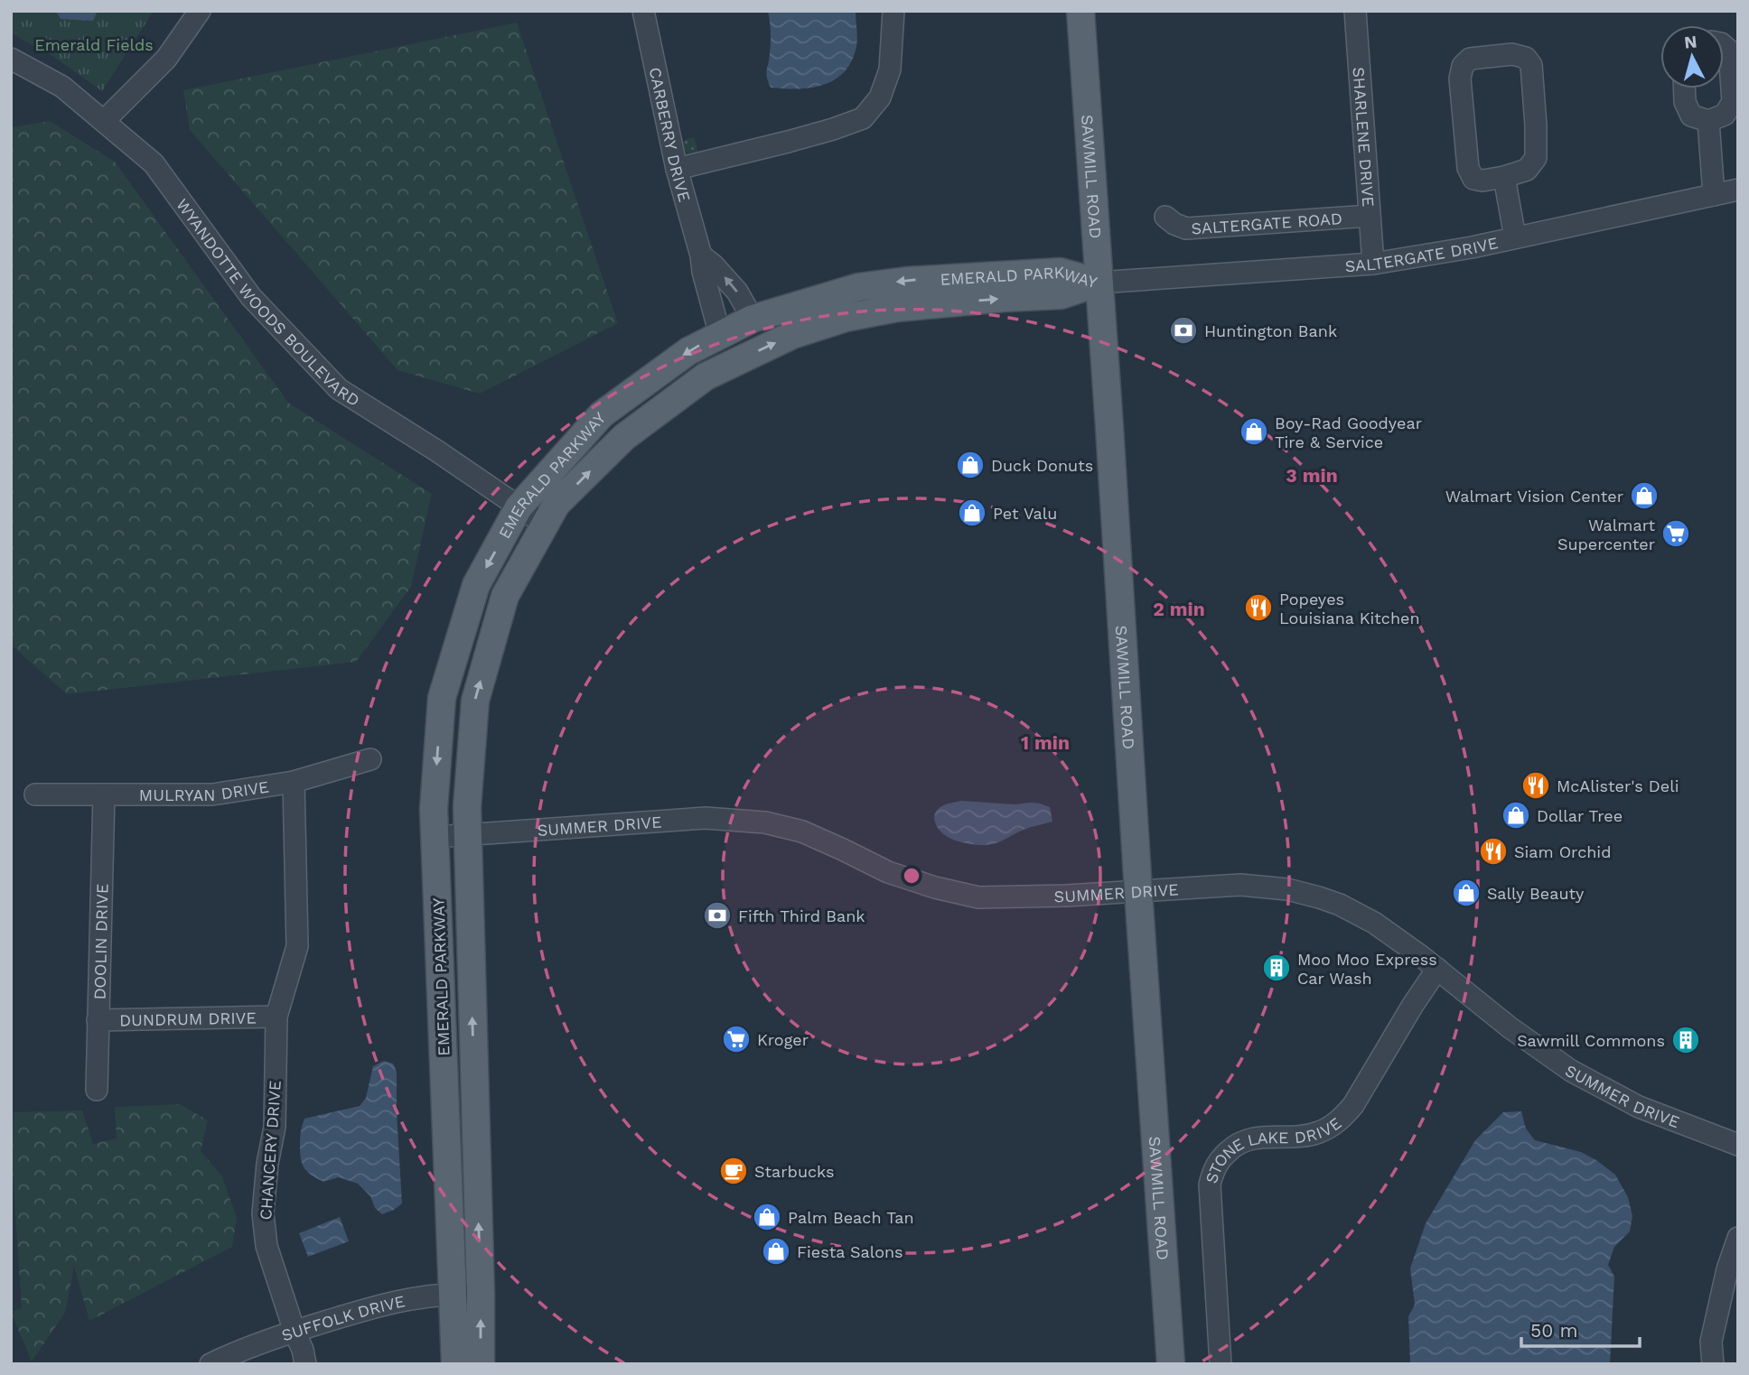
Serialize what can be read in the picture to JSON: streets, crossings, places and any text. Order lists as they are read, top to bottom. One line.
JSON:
{"streets":{"main road":["SAWMILL ROAD","EMERALD PARKWAY"],"street":["CARBERRY DRIVE","SHARLENE DRIVE","SALTERGATE ROAD","SALTERGATE DRIVE","WYANDOTTE WOODS BOULEVARD","MULRYAN DRIVE","SUMMER DRIVE","DOOLIN DRIVE","DUNDRUM DRIVE","CHANCERY DRIVE","STONE LAKE DRIVE","SUFFOLK DRIVE"]},"crossings":[["CARBERRY DRIVE","EMERALD PARKWAY"],["SHARLENE DRIVE","SALTERGATE ROAD"],["SHARLENE DRIVE","SALTERGATE DRIVE"],["SAWMILL ROAD","SALTERGATE DRIVE"],["SAWMILL ROAD","EMERALD PARKWAY"],["SAWMILL ROAD","SUMMER DRIVE"],["SALTERGATE DRIVE","EMERALD PARKWAY"],["EMERALD PARKWAY","WYANDOTTE WOODS BOULEVARD"],["EMERALD PARKWAY","SUMMER DRIVE"],["EMERALD PARKWAY","SUFFOLK DRIVE"],["MULRYAN DRIVE","DOOLIN DRIVE"],["MULRYAN DRIVE","CHANCERY DRIVE"],["SUMMER DRIVE","STONE LAKE DRIVE"],["DOOLIN DRIVE","DUNDRUM DRIVE"],["DUNDRUM DRIVE","CHANCERY DRIVE"],["CHANCERY DRIVE","SUFFOLK DRIVE"]],"parks":["Emerald Fields"],"places":{"bank":["Huntington Bank","Fifth Third Bank"],"shop":["Boy-Rad Goodyear Tire & Service","Duck Donuts","Walmart Vision Center","Pet Valu","Dollar Tree","Sally Beauty","Palm Beach Tan","Fiesta Salons"],"supermarket":["Walmart Supercenter","Kroger"],"restaurant":["Popeyes Louisiana Kitchen","McAlister's Deli","Siam Orchid"],"building":["Moo Moo Express Car Wash","Sawmill Commons"],"cafe":["Starbucks"]},"scale_bar":"50 m","north":"top","rings":["3 min","2 min","1 min"]}
